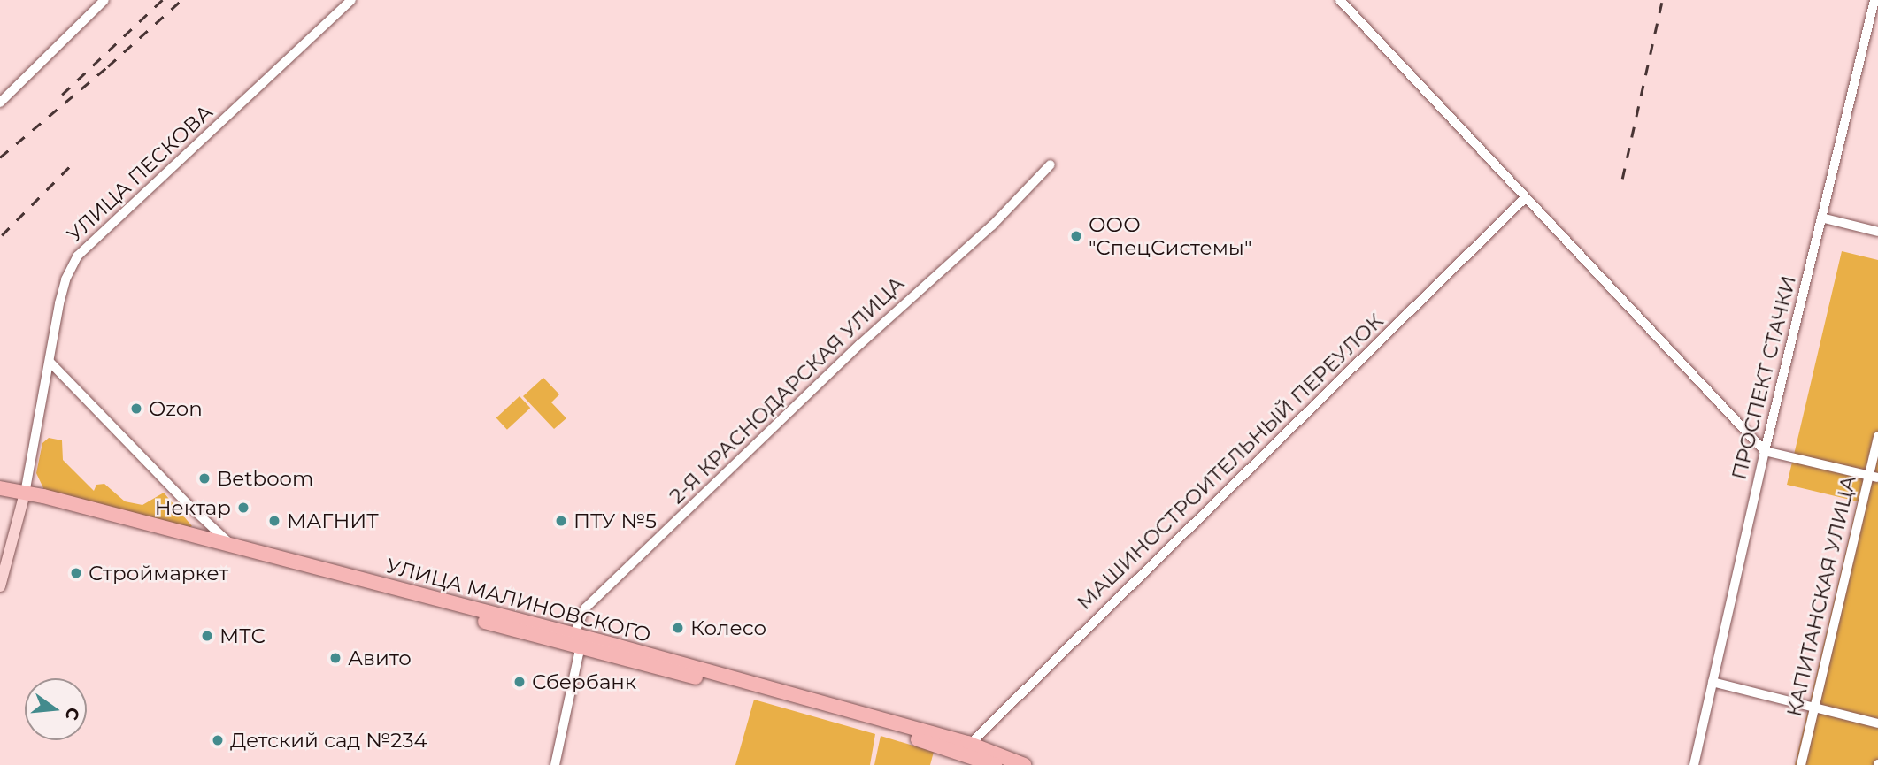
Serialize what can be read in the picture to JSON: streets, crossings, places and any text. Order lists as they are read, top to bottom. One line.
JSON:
{"streets":{"highway":["УЛИЦА МАЛИНОВСКОГО"],"street":["УЛИЦА ПЕСКОВА","ПРОСПЕКТ СТАЧКИ","2-Я КРАСНОДАРСКАЯ УЛИЦА","МАШИНОСТРОИТЕЛЬНЫЙ ПЕРЕУЛОК","КАПИТАНСКАЯ УЛИЦА"]},"crossings":[["УЛИЦА ПЕСКОВА","УЛИЦА МАЛИНОВСКОГО"],["2-Я КРАСНОДАРСКАЯ УЛИЦА","УЛИЦА МАЛИНОВСКОГО"],["МАШИНОСТРОИТЕЛЬНЫЙ ПЕРЕУЛОК","УЛИЦА МАЛИНОВСКОГО"]],"places":["ООО \"СпецСистемы\"","Ozon","Betboom","Нектар","МАГНИТ","ПТУ №5","Строймаркет","Колесо","МТС","Авито","Сбербанк","Детский сад №234"],"north":"right"}
